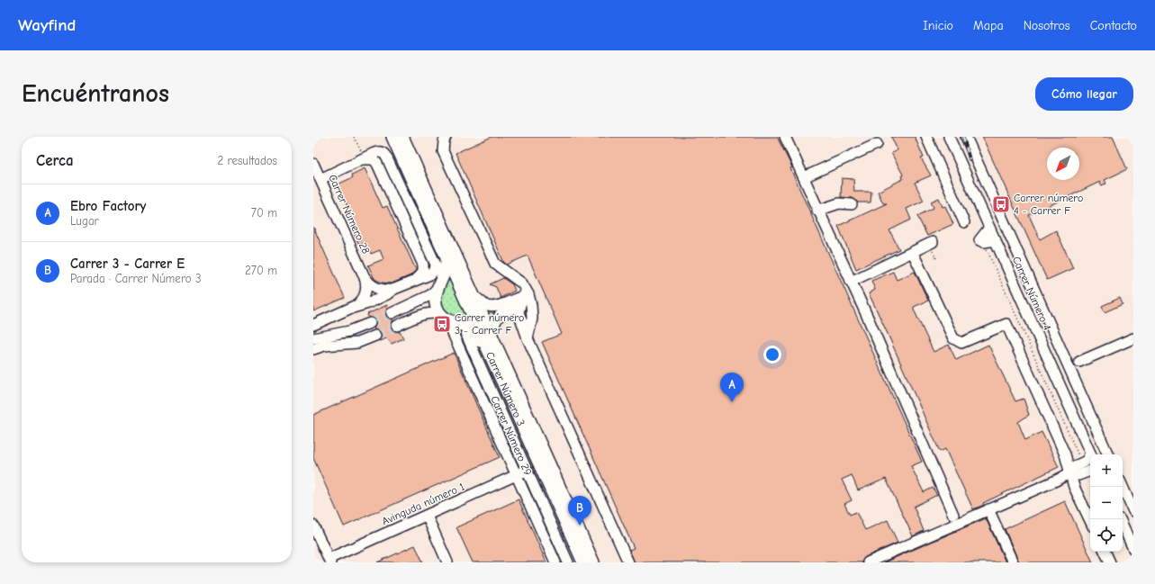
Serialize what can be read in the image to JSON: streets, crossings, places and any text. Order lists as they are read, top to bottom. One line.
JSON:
{"streets":{"main road":["Carrer Número 3"],"street":["Carrer Número 28","Carrer Número 4","Carrer Número 29","Avinguda número 1"]},"crossings":[["Carrer Número 29","Avinguda número 1"]],"places":{"bus stop":["Carrer número 4 - Carrer F","Carrer número 3 - Carrer F"]},"north":"bottom left","page":{"header":"Wayfind","nav":["Inicio","Mapa","Nosotros","Contacto"],"buttons":"Cómo llegar","title":"Encuéntranos","heading":["Cerca","2 resultados"],"list":[{"mark":"A","name":"Ebro Factory","note":"Lugar","value":"70 m"},{"mark":"B","name":"Carrer 3 - Carrer E","note":"Parada · Carrer Número 3","value":"270 m"}],"pins":["A","B"],"map_buttons":["+","−"]}}
